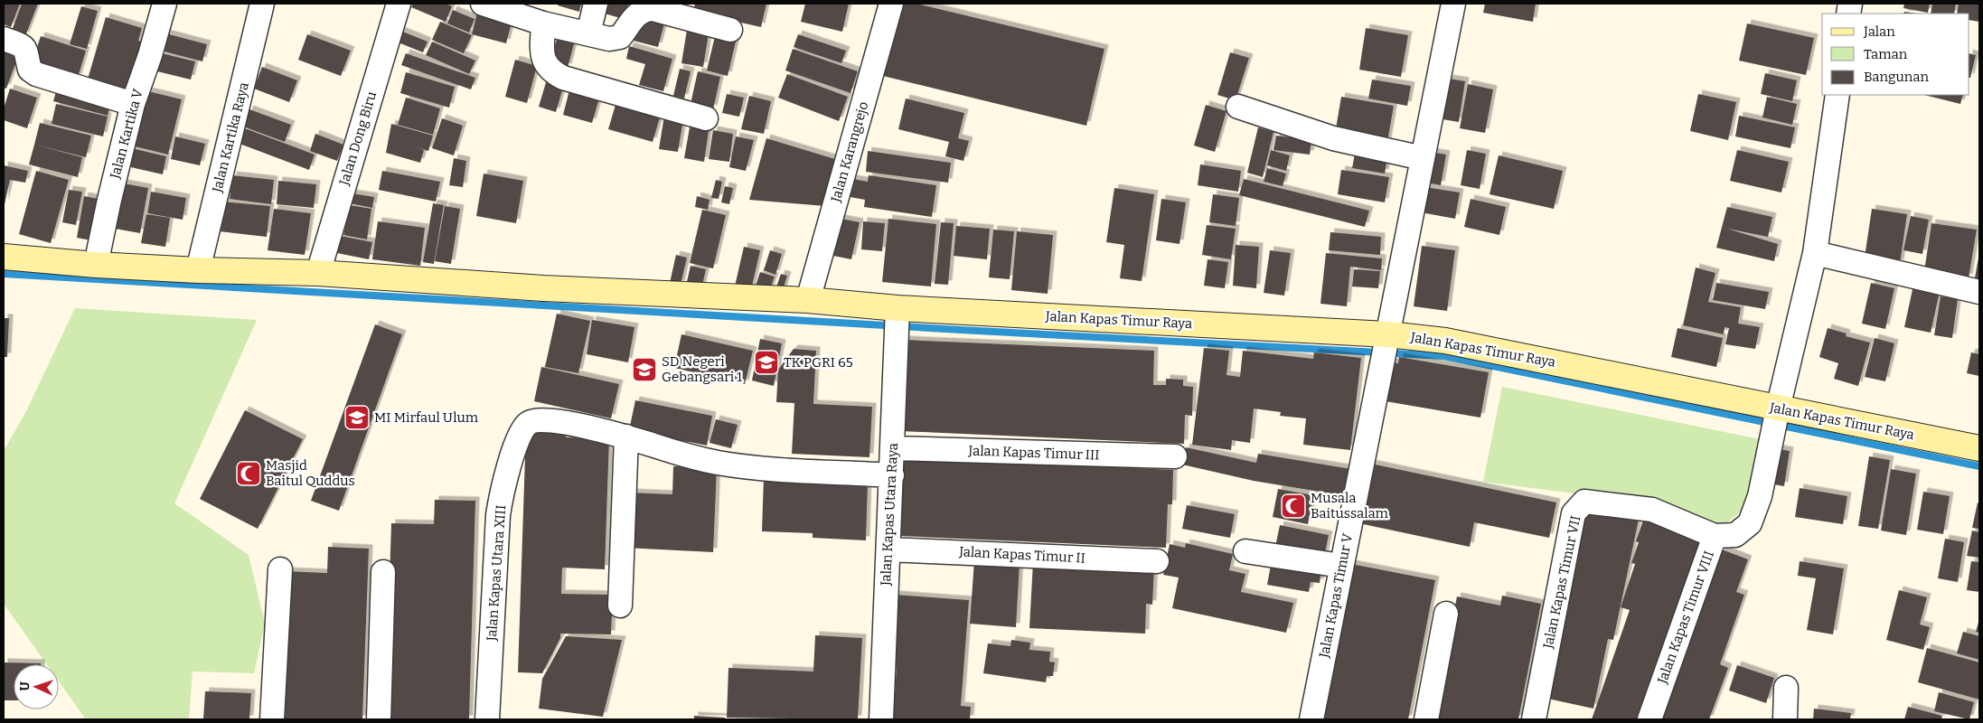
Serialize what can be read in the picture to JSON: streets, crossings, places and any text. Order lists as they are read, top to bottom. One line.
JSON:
{"streets":{"street":["Jalan Kartika V","Jalan Kartika Raya","Jalan Dong Biru","Jalan Karangrejo","Jalan Kapas Timur Raya","Jalan Kapas Timur III","Jalan Kapas Utara Raya","Jalan Kapas Timur II","Jalan Kapas Utara XIII","Jalan Kapas Timur VII","Jalan Kapas Timur V","Jalan Kapas Timur VIII"]},"crossings":[["Jalan Kartika V","Jalan Kapas Timur Raya"],["Jalan Kartika Raya","Jalan Kapas Timur Raya"],["Jalan Dong Biru","Jalan Kapas Timur Raya"],["Jalan Karangrejo","Jalan Kapas Timur Raya"],["Jalan Kapas Timur Raya","Jalan Kapas Utara Raya"],["Jalan Kapas Timur Raya","Jalan Kapas Timur V"],["Jalan Kapas Timur Raya","Jalan Kapas Timur VIII"],["Jalan Kapas Timur III","Jalan Kapas Utara Raya"],["Jalan Kapas Utara Raya","Jalan Kapas Timur II"],["Jalan Kapas Utara Raya","Jalan Kapas Utara XIII"],["Jalan Kapas Timur VII","Jalan Kapas Timur VIII"]],"places":{"school or university":["TK PGRI 65","SD Negeri Gebangsari 1","MI Mirfaul Ulum"],"mosque":["Masjid Baitul Quddus","Musala Baitussalam"]},"legend":["Jalan","Taman","Bangunan"],"north":"left"}
